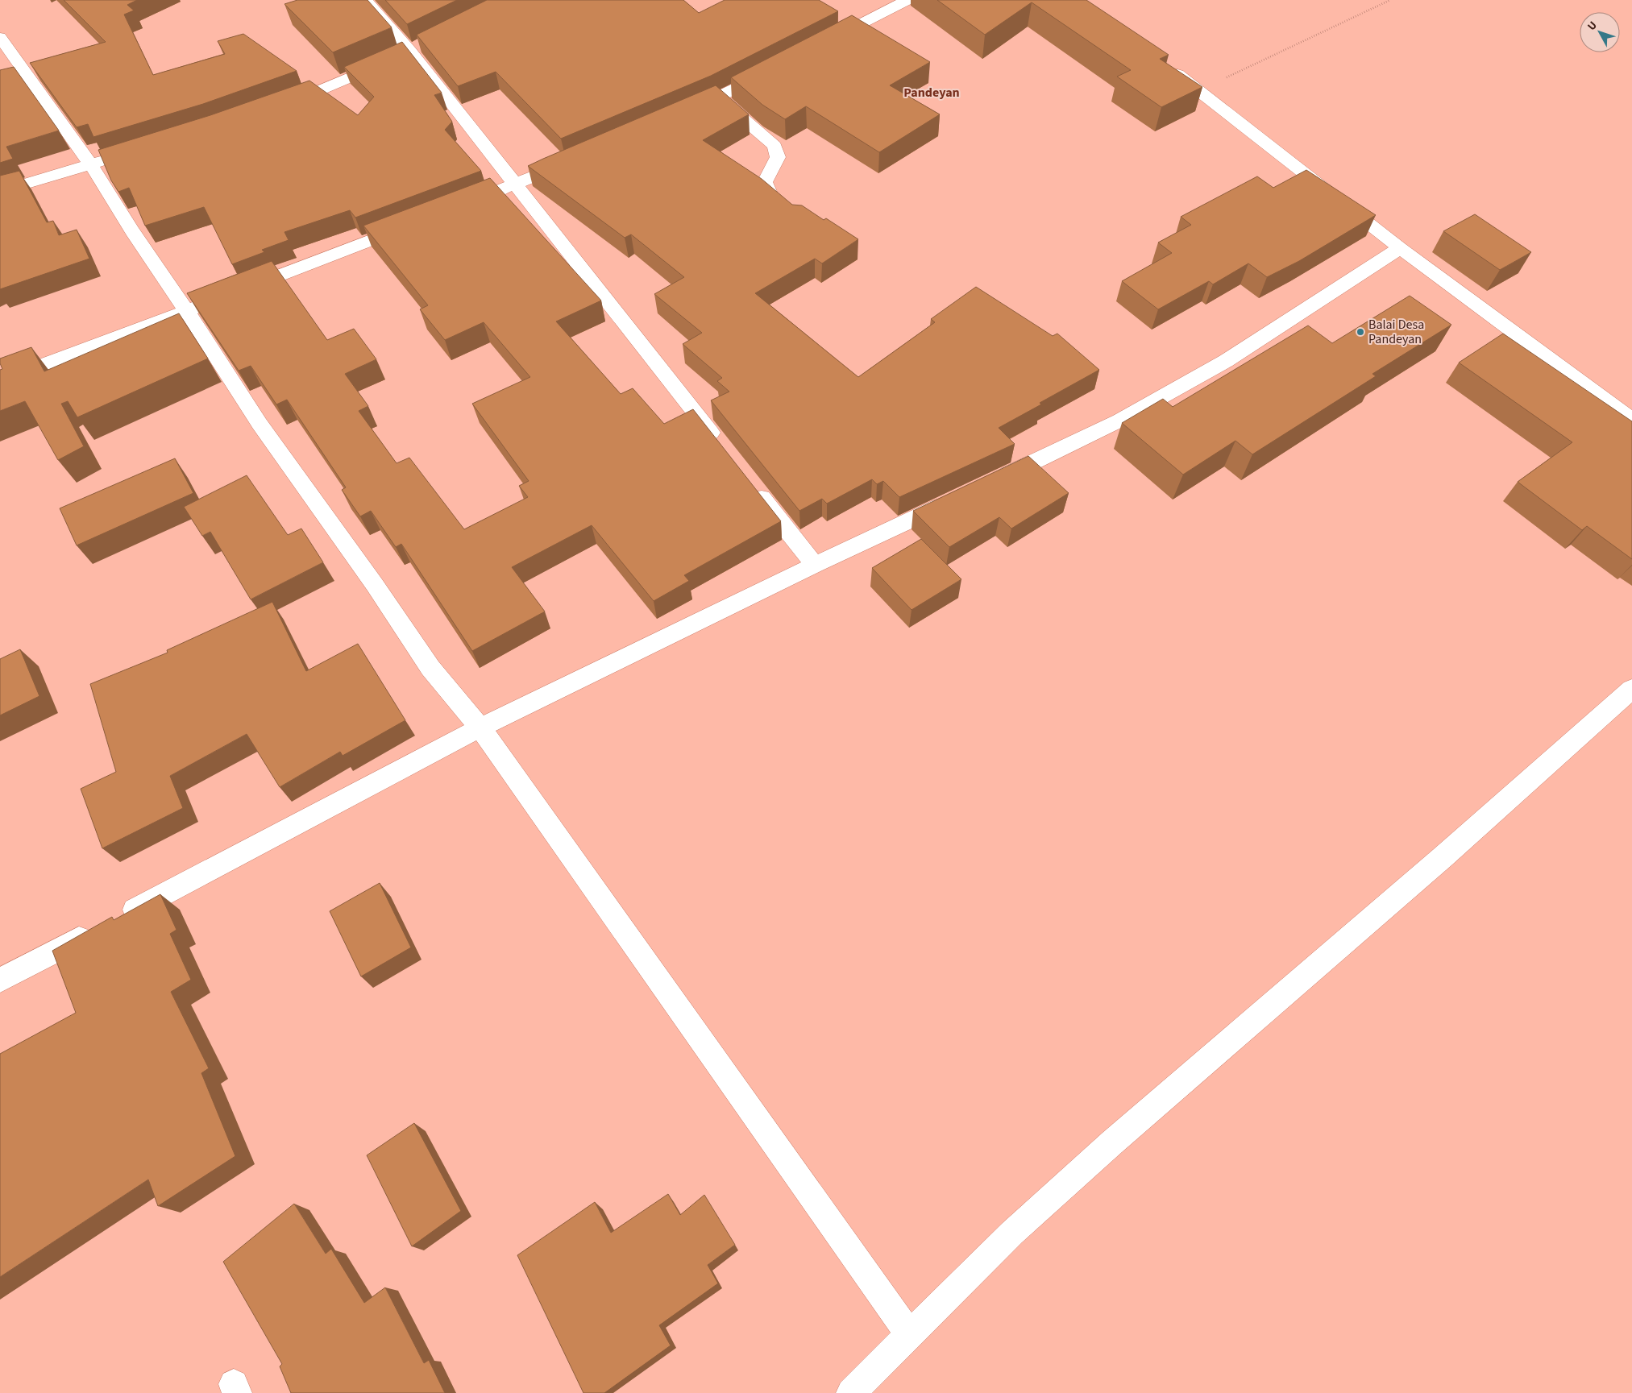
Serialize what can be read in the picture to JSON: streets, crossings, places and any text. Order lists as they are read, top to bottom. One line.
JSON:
{"districts":["Pandeyan"],"places":["Balai Desa Pandeyan"],"north":"top left"}
